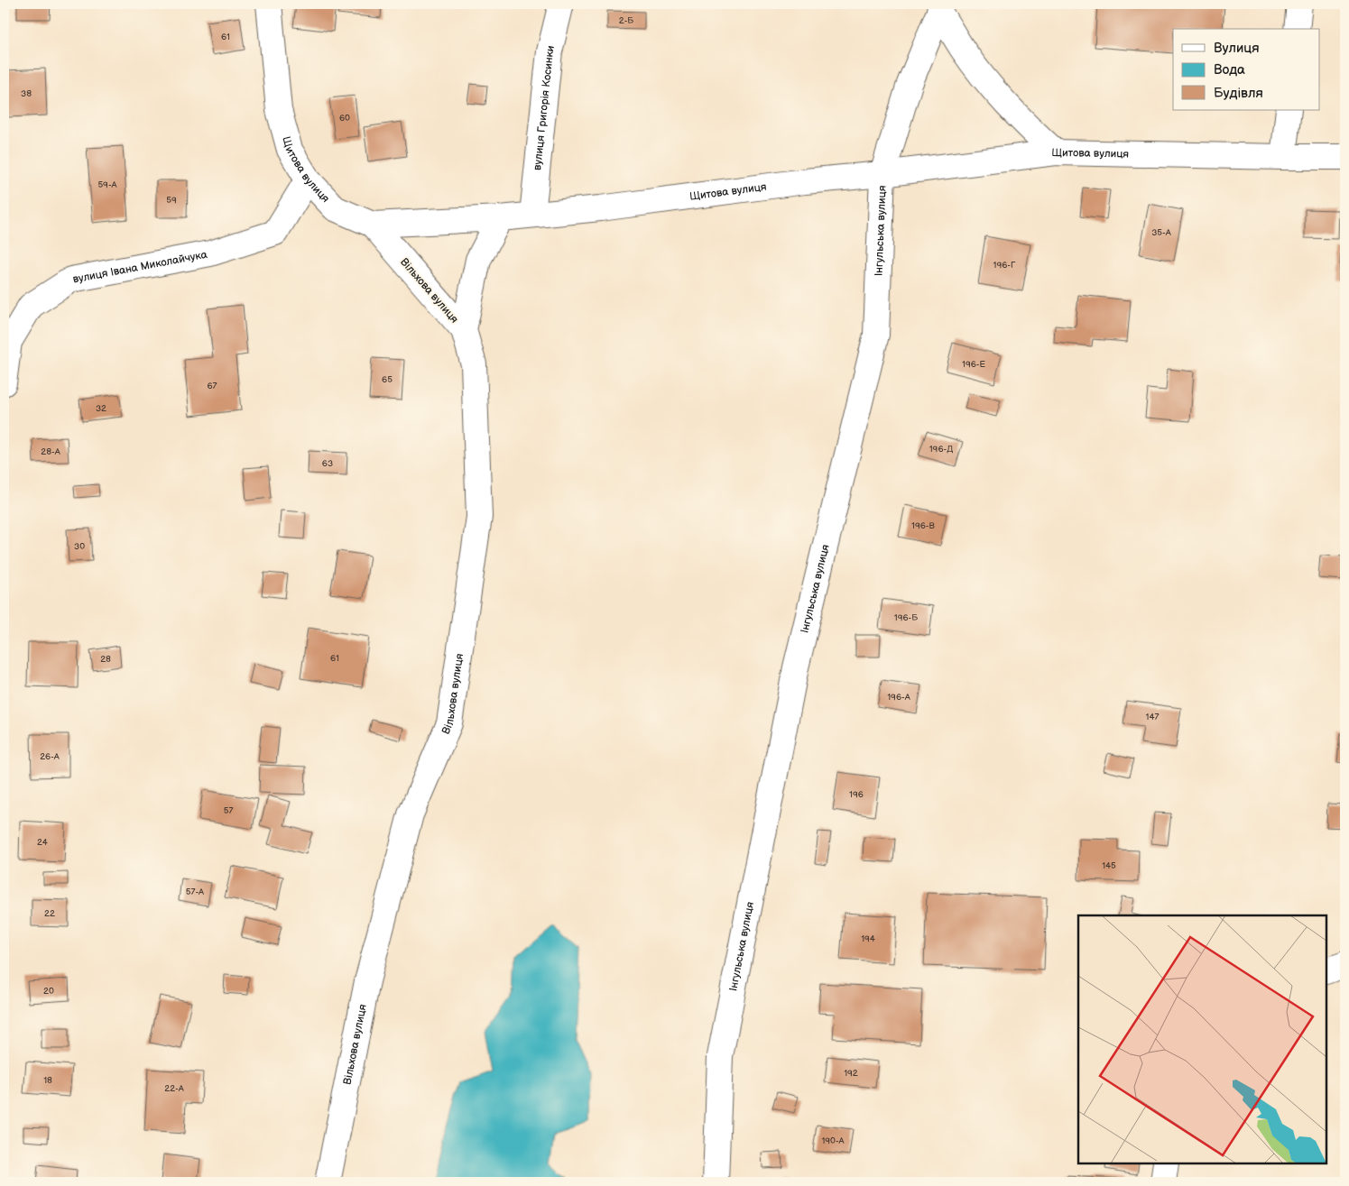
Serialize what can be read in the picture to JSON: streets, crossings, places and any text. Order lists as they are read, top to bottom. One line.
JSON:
{"streets":{"street":["вулиця Григорія Косинки","Щитова вулиця","Інгульська вулиця","вулиця Івана Миколайчука","Вільхова вулиця"]},"crossings":[["вулиця Григорія Косинки","Щитова вулиця"],["Щитова вулиця","Інгульська вулиця"],["Щитова вулиця","вулиця Івана Миколайчука"],["Щитова вулиця","Вільхова вулиця"]],"house_numbers":["2-Б","61","38","60","59-А","59","35-А","196-Г","196-Е","65","67","32","196-Д","28-А","63","196-В","30","196-Б","61","28","196-А","147","26-А","196","57","24","145","57-А","22","194","20","192","18","22-А","190-А"],"legend":["Вулиця","Вода","Будівля"]}
